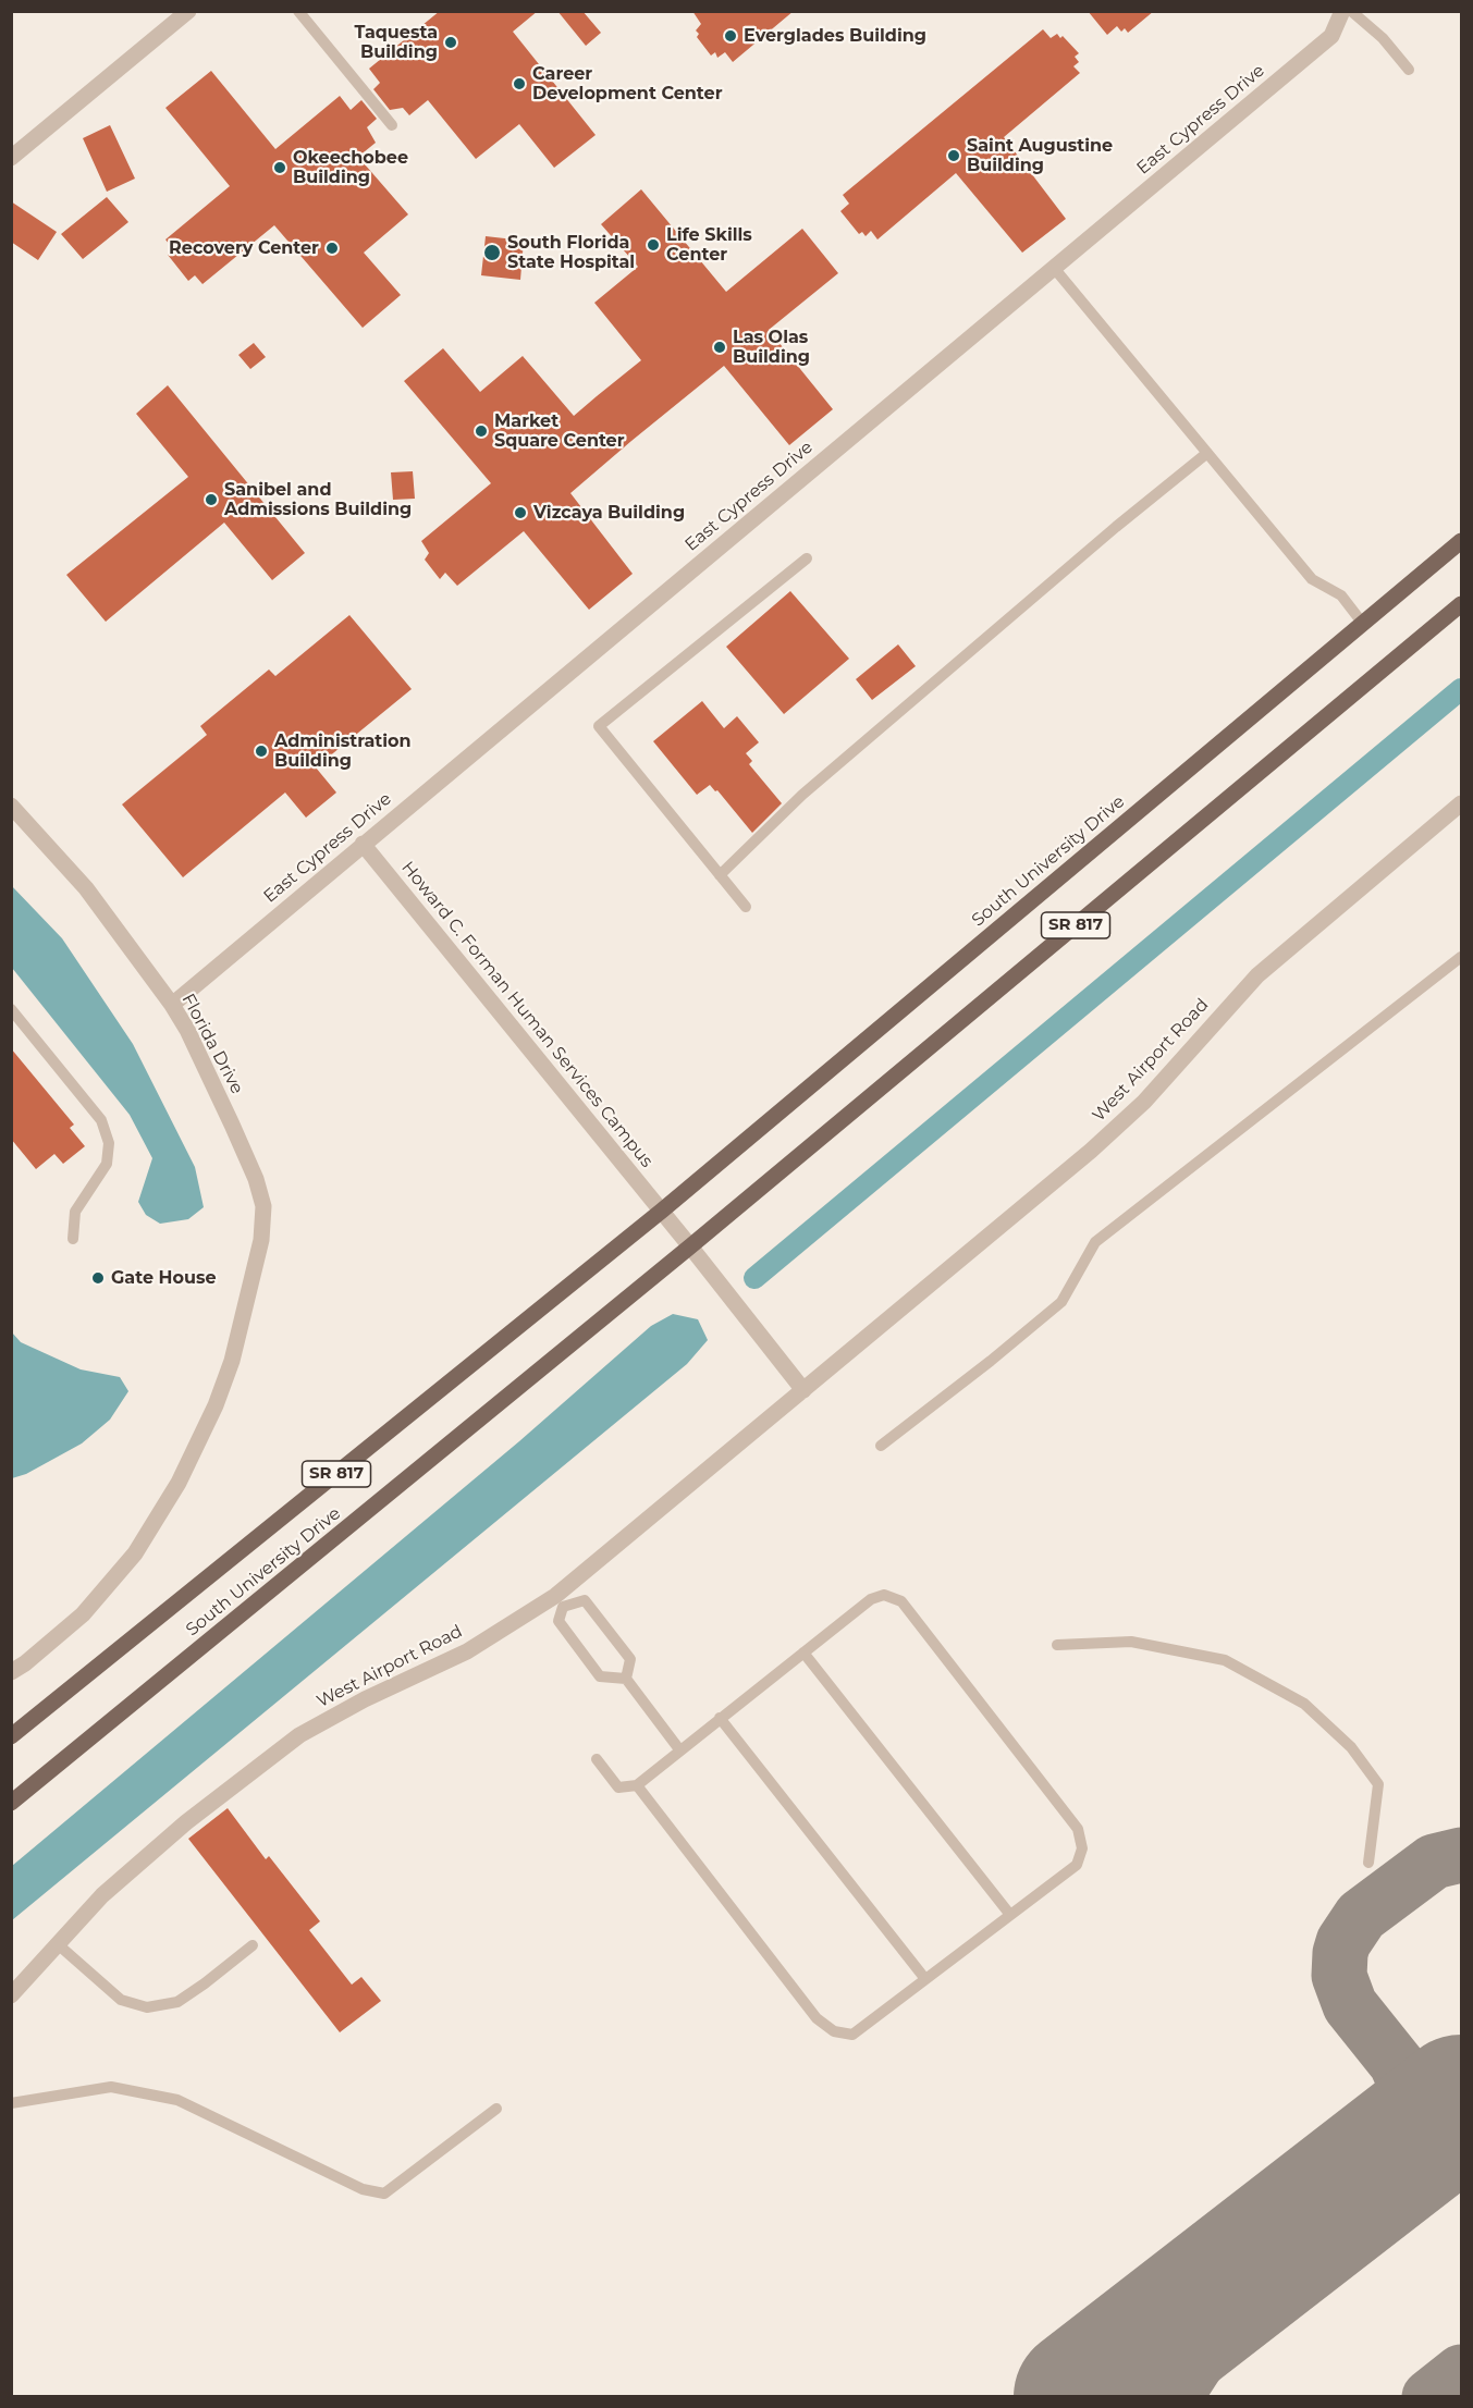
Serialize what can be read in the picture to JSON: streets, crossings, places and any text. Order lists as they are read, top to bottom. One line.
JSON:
{"streets":{"main road":["South University Drive","SR 817"],"street":["East Cypress Drive","Howard C. Forman Human Services Campus","Florida Drive","West Airport Road"]},"crossings":[["East Cypress Drive","Howard C. Forman Human Services Campus"],["East Cypress Drive","Florida Drive"],["South University Drive","Howard C. Forman Human Services Campus"]],"places":["Everglades Building","Taquesta Building","Career Development Center","Saint Augustine Building","Okeechobee Building","Life Skills Center","Recovery Center","South Florida State Hospital","Las Olas Building","Market Square Center","Sanibel and Admissions Building","Vizcaya Building","Administration Building","Gate House"]}
